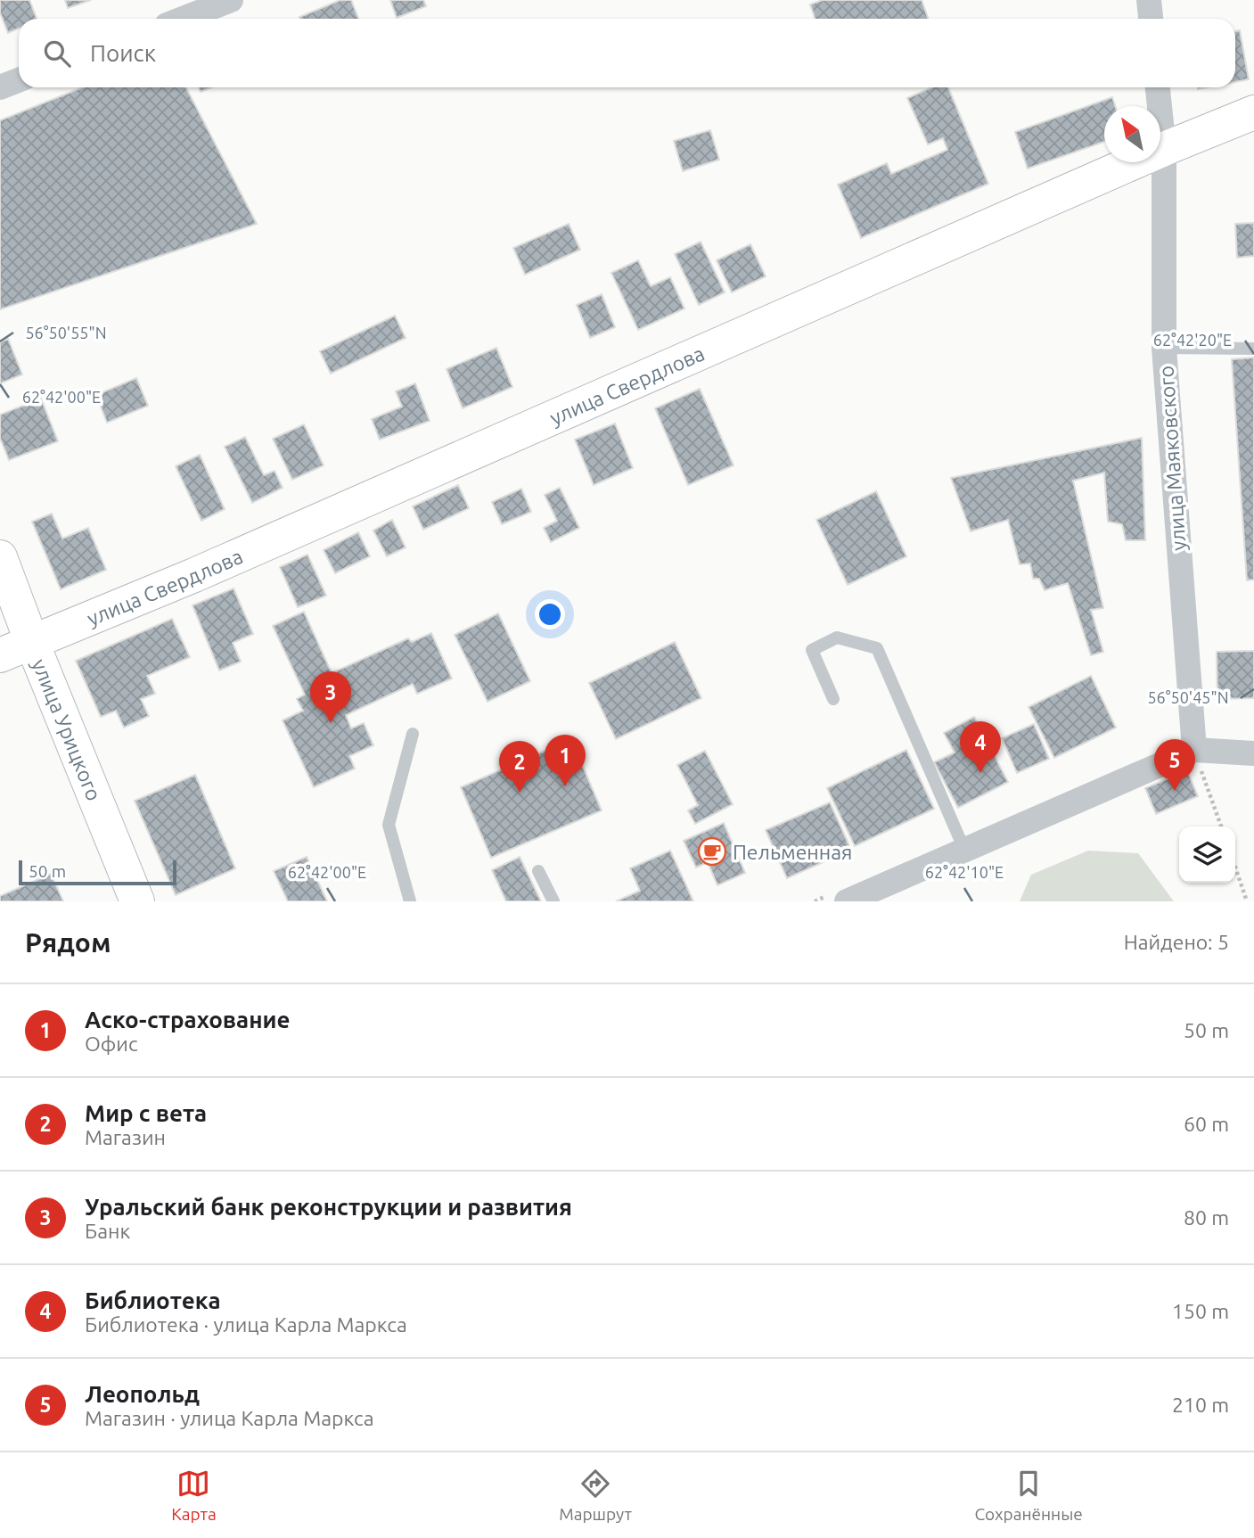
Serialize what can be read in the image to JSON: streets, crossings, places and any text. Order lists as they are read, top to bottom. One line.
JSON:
{"streets":{"main road":["улица Свердлова","улица Урицкого"],"street":["улица Маяковского"]},"crossings":[["улица Свердлова","улица Маяковского"],["улица Свердлова","улица Урицкого"]],"places":{"cafe":["Пельменная"]},"scale_bar":"50 m","north":"top left","page":{"search":"Поиск","pins":["3","4","1","5","2"],"scale":"50 m","heading":["Рядом","Найдено: 5"],"list":[{"mark":"1","name":"Аско-страхование","note":"Офис","value":"50 m"},{"mark":"2","name":"Мир с вета","note":"Магазин","value":"60 m"},{"mark":"3","name":"Уральский банк реконструкции и развития","note":"Банк","value":"80 m"},{"mark":"4","name":"Библиотека","note":"Библиотека · улица Карла Маркса","value":"150 m"},{"mark":"5","name":"Леопольд","note":"Магазин · улица Карла Маркса","value":"210 m"}],"nav":["Карта","Маршрут","Сохранённые"]},"coordinates":["56°50'55\"N","62°42'20\"E","62°42'00\"E","56°50'45\"N","62°42'10\"E"]}
